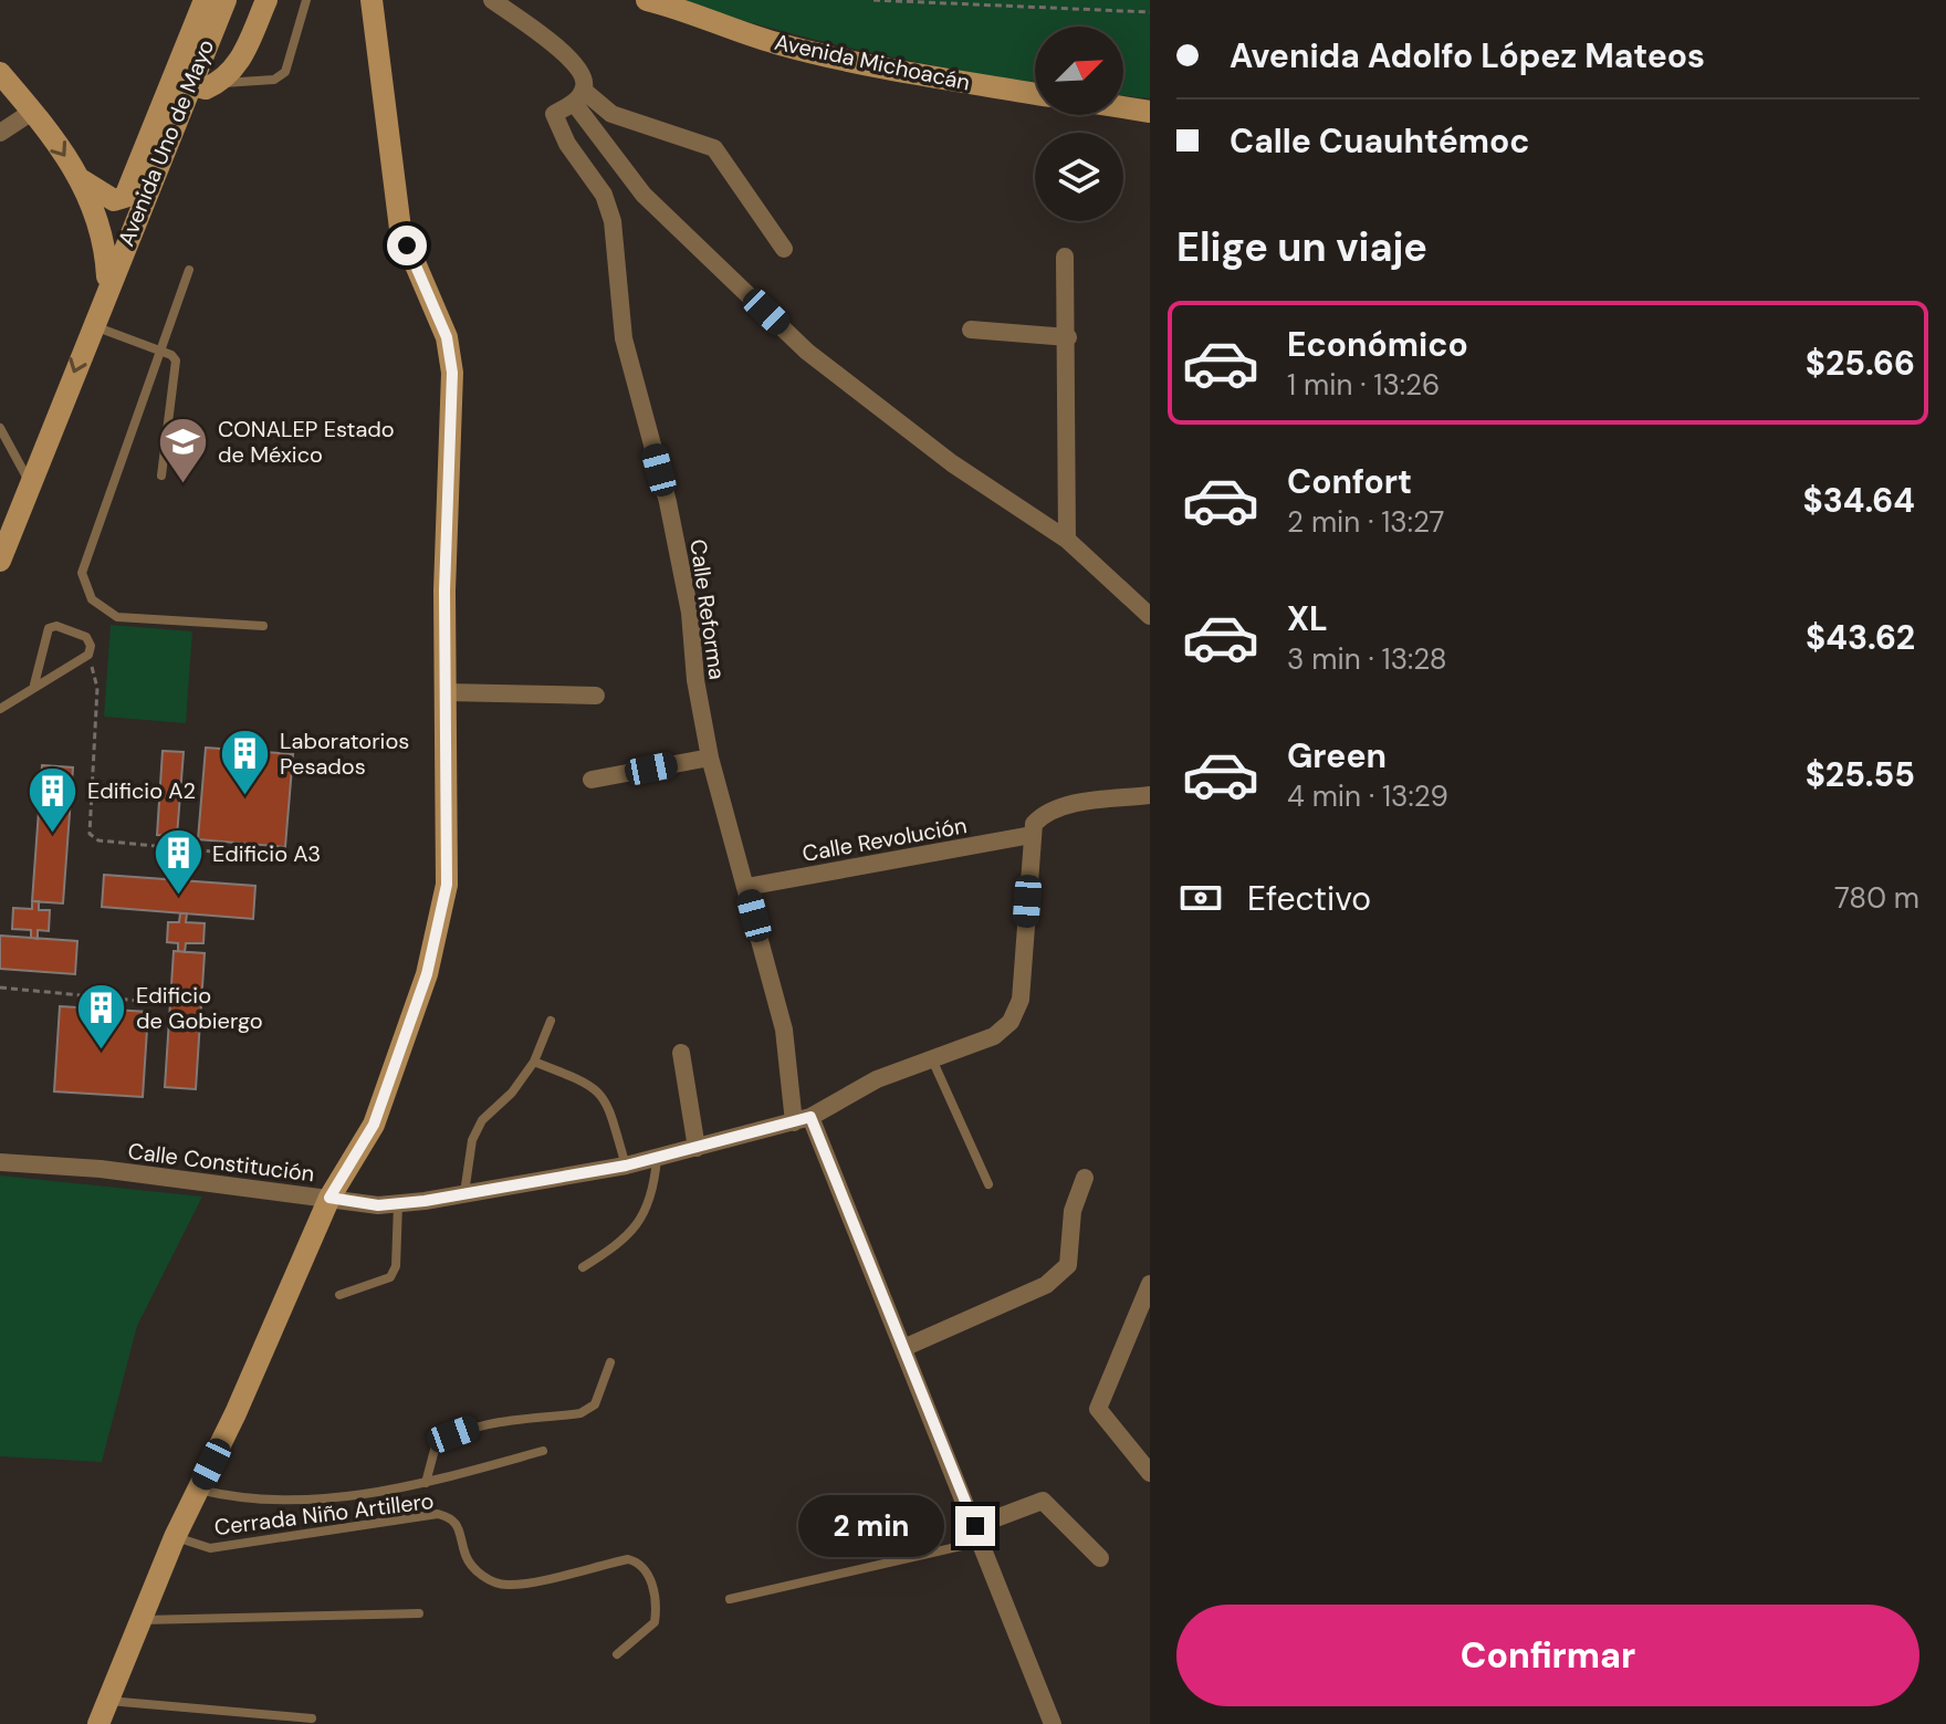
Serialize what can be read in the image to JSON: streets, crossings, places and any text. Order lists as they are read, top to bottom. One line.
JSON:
{"streets":{"street":["Avenida Michoacán","Avenida Uno de Mayo","Calle Reforma","Calle Revolución","Calle Constitución"],"lane":["Cerrada Niño Artillero"]},"crossings":[["Calle Reforma","Calle Revolución"],["Calle Reforma","Calle Constitución"],["Calle Revolución","Calle Constitución"]],"places":{"school or university":["CONALEP Estado de México"],"building":["Laboratorios Pesados","Edificio A2","Edificio A3","Edificio de Gobiergo"]},"north":"top right","page":{"banner":["Avenida Adolfo López Mateos","Calle Cuauhtémoc"],"heading":"Elige un viaje","list":[{"name":"Económico","note":"1 min · 13:26","value":"$25.66"},{"name":"Confort","note":"2 min · 13:27","value":"$34.64"},{"name":"XL","note":"3 min · 13:28","value":"$43.62"},{"name":"Green","note":"4 min · 13:29","value":"$25.55"}],"pay":["Efectivo","780 m"],"bubble":"2 min","buttons":"Confirmar"}}
